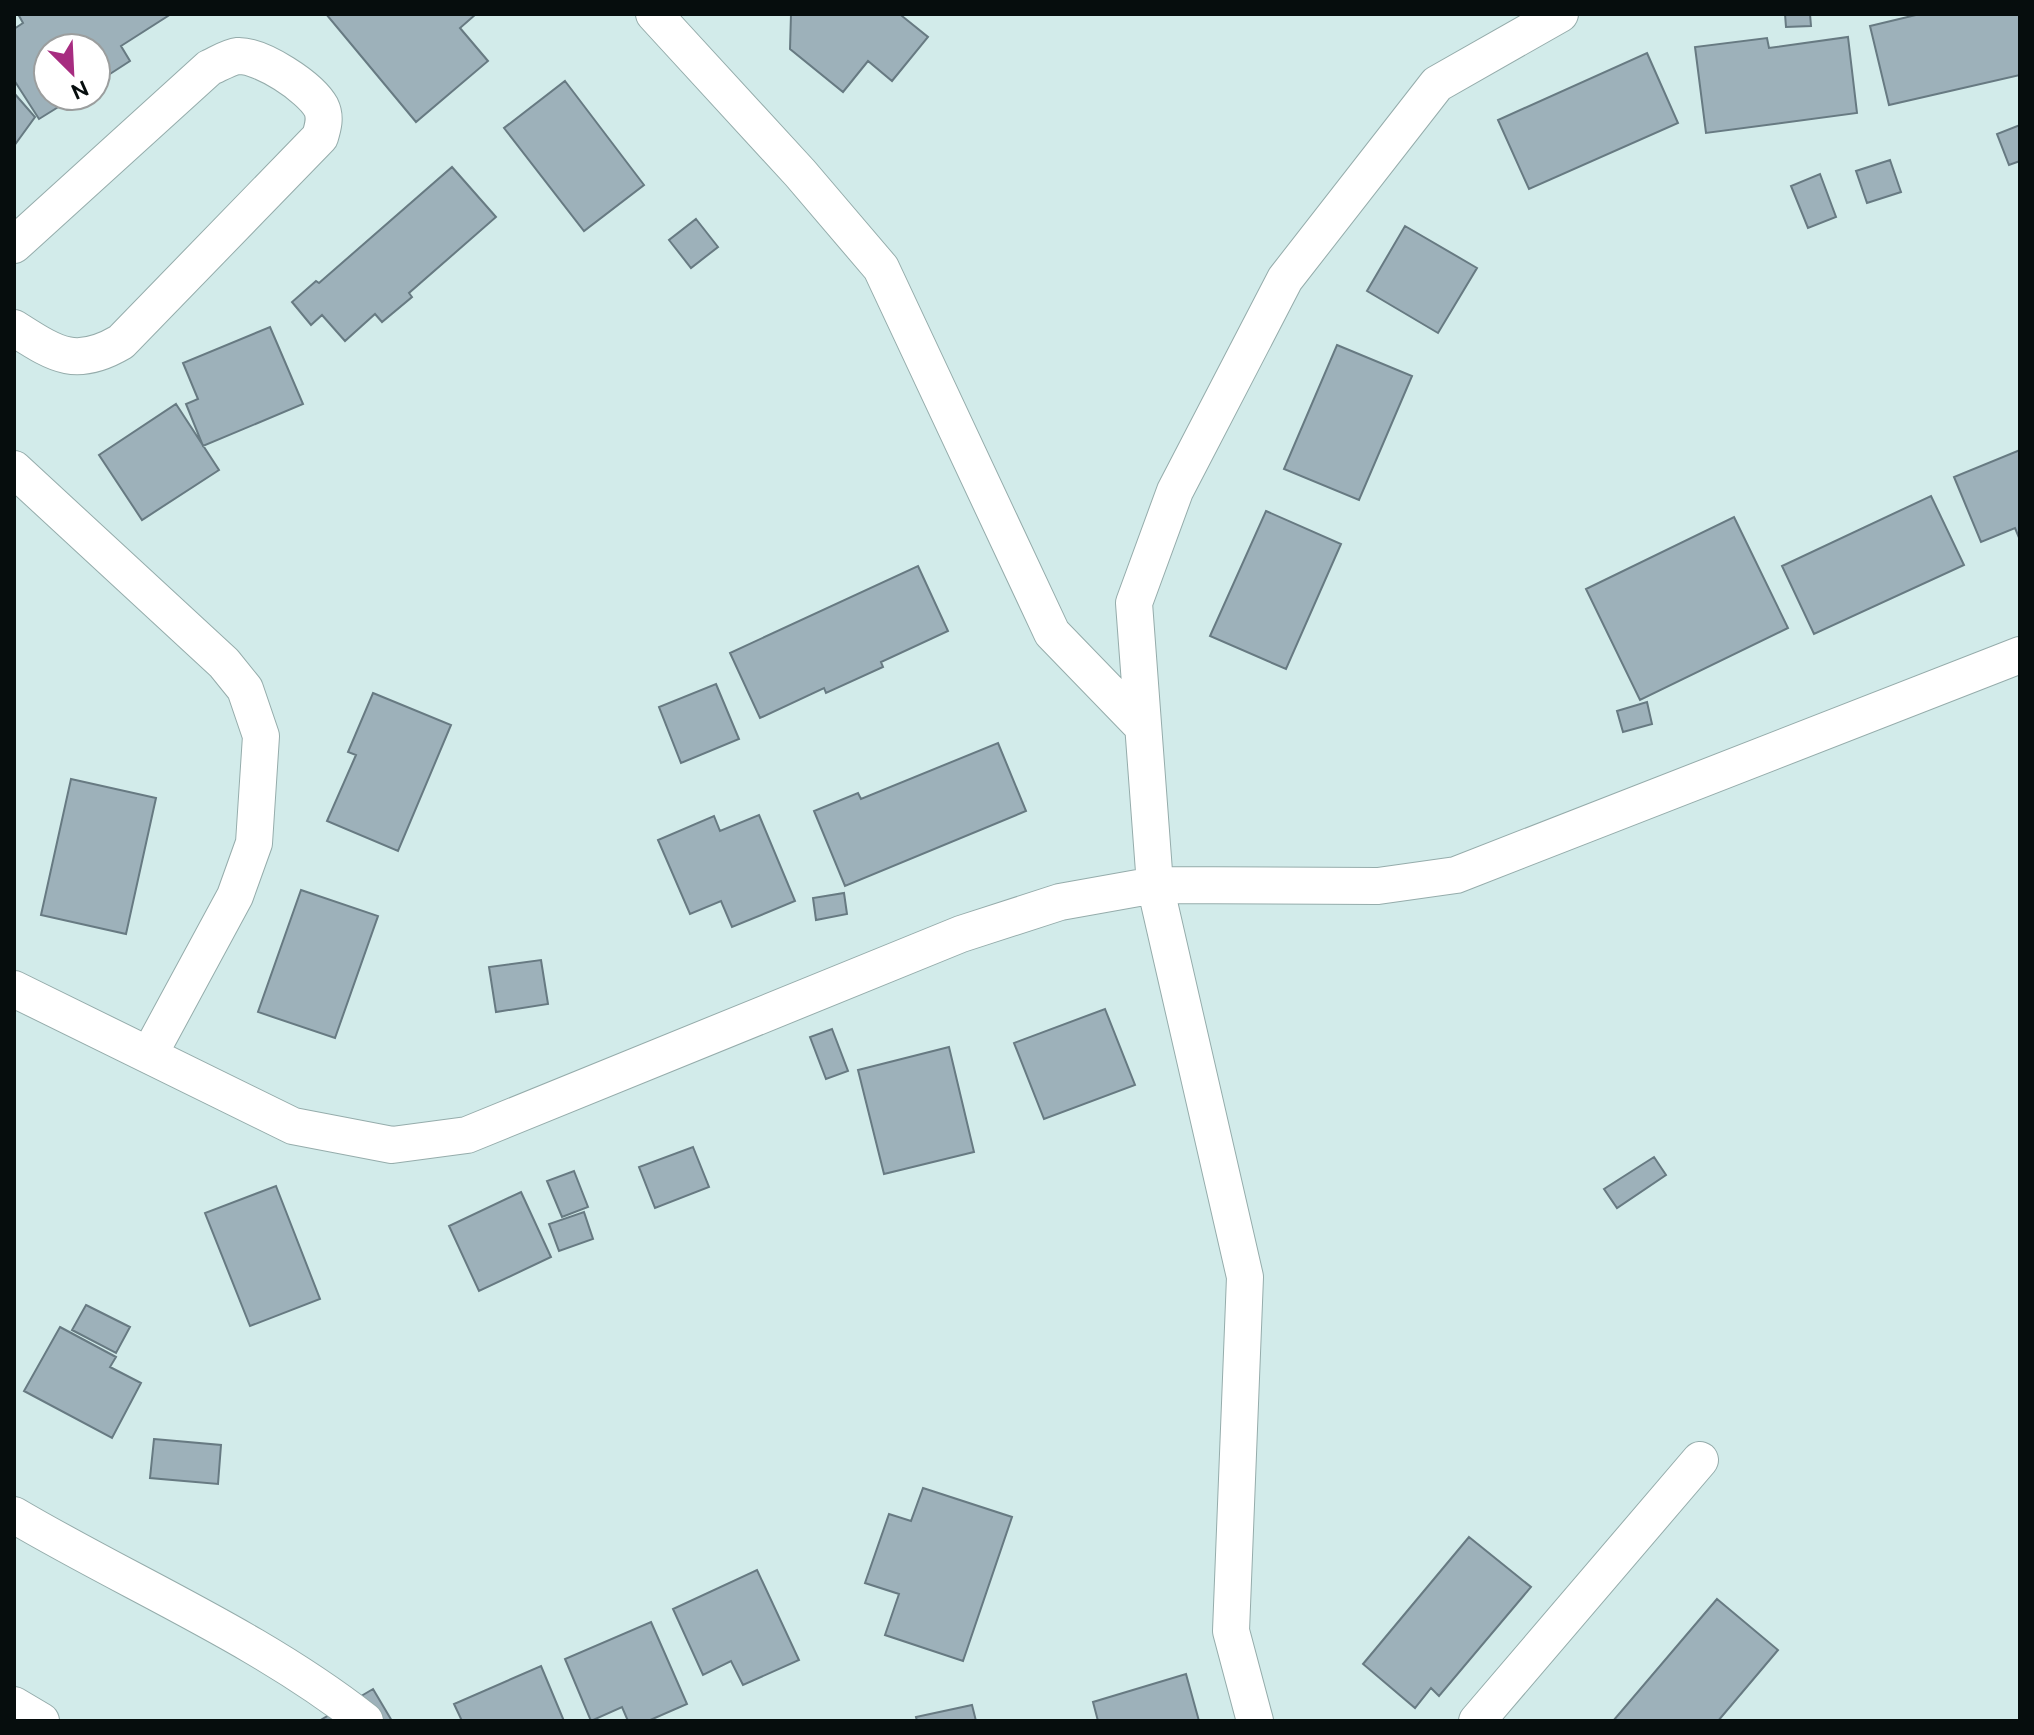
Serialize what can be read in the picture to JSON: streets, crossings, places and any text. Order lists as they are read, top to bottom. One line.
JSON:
{"north":"bottom right"}
